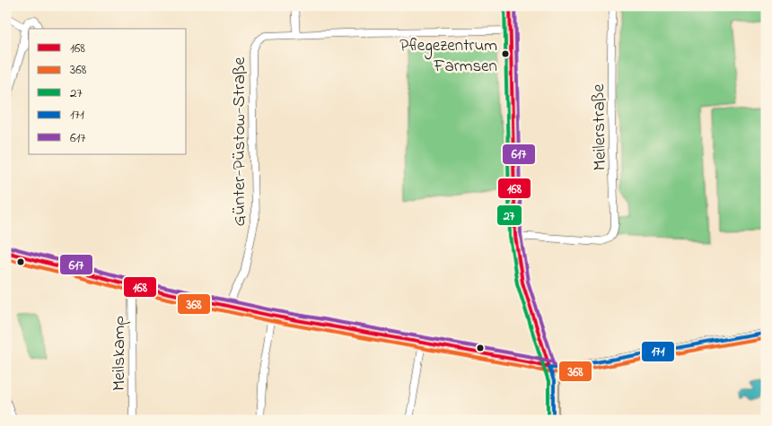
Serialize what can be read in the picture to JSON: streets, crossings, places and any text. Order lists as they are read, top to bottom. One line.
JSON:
{"streets":{"street":["Meilerstraße","Günter-Püstow-Straße","Meilskamp"]},"places":["Pflegezentrum Farmsen"],"lines":["transit line 168","transit line 27","transit line 617","transit line 368","transit line 171"],"legend":["168","368","27","171","617"]}
